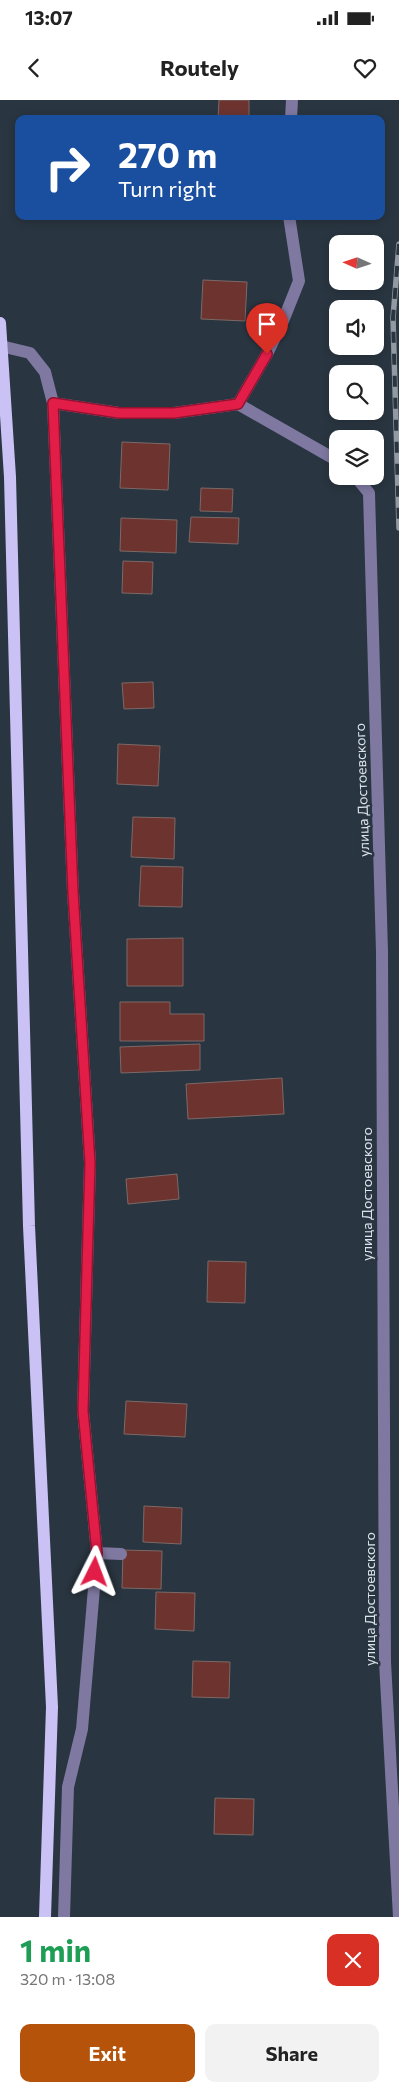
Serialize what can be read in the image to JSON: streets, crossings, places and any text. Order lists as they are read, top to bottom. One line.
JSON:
{"streets":{"street":["улица Достоевского"]},"north":"left","page":{"status":"13:07","header":"Routely","turn":["270 m","Turn right"],"heading":["1 min","320 m · 13:08"],"buttons":["Exit","Share"]}}
